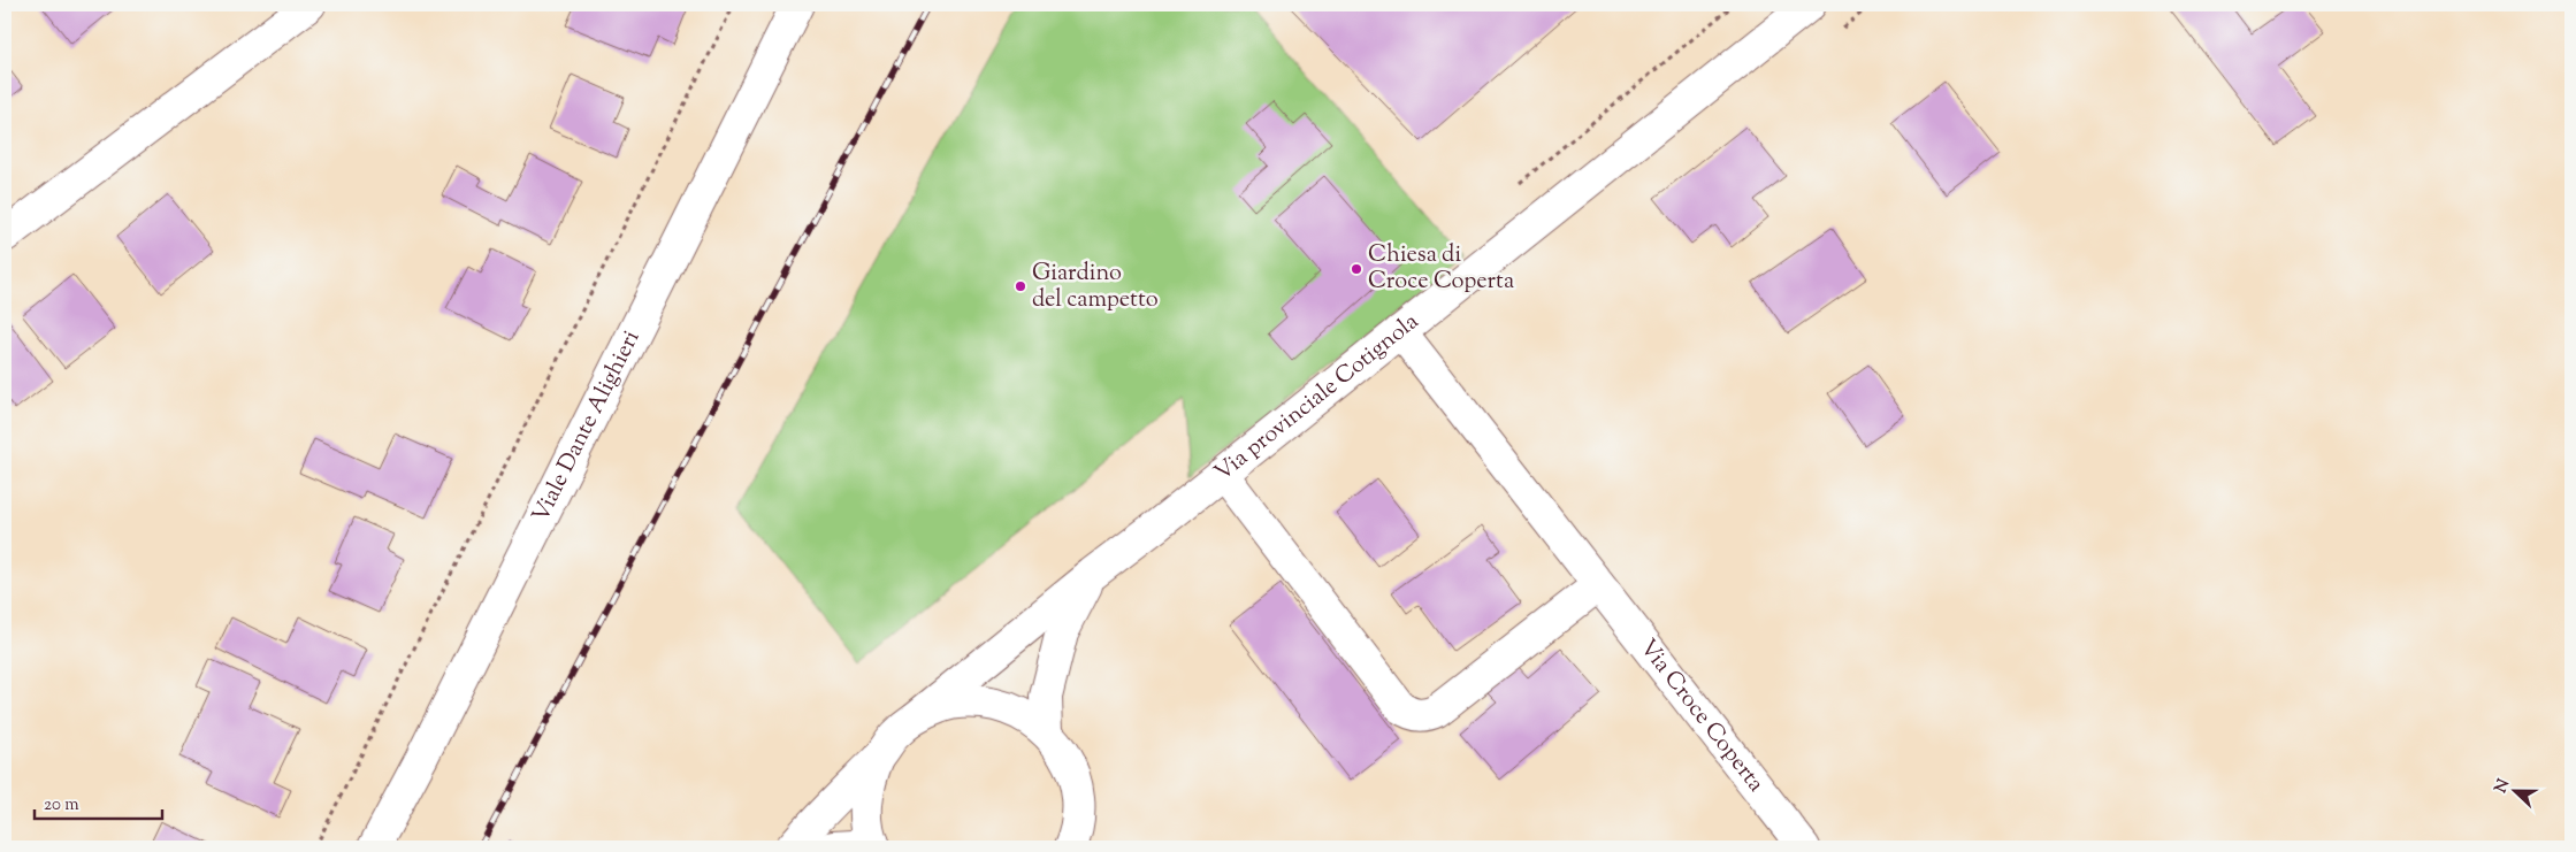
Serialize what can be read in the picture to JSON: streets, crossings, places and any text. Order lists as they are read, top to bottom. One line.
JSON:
{"streets":{"street":["Via provinciale Cotignola","Viale Dante Alighieri","Via Croce Coperta"]},"crossings":[["Via provinciale Cotignola","Via Croce Coperta"]],"places":["Chiesa di Croce Coperta","Giardino del campetto"],"scale_bar":"20 m","north":"left"}
